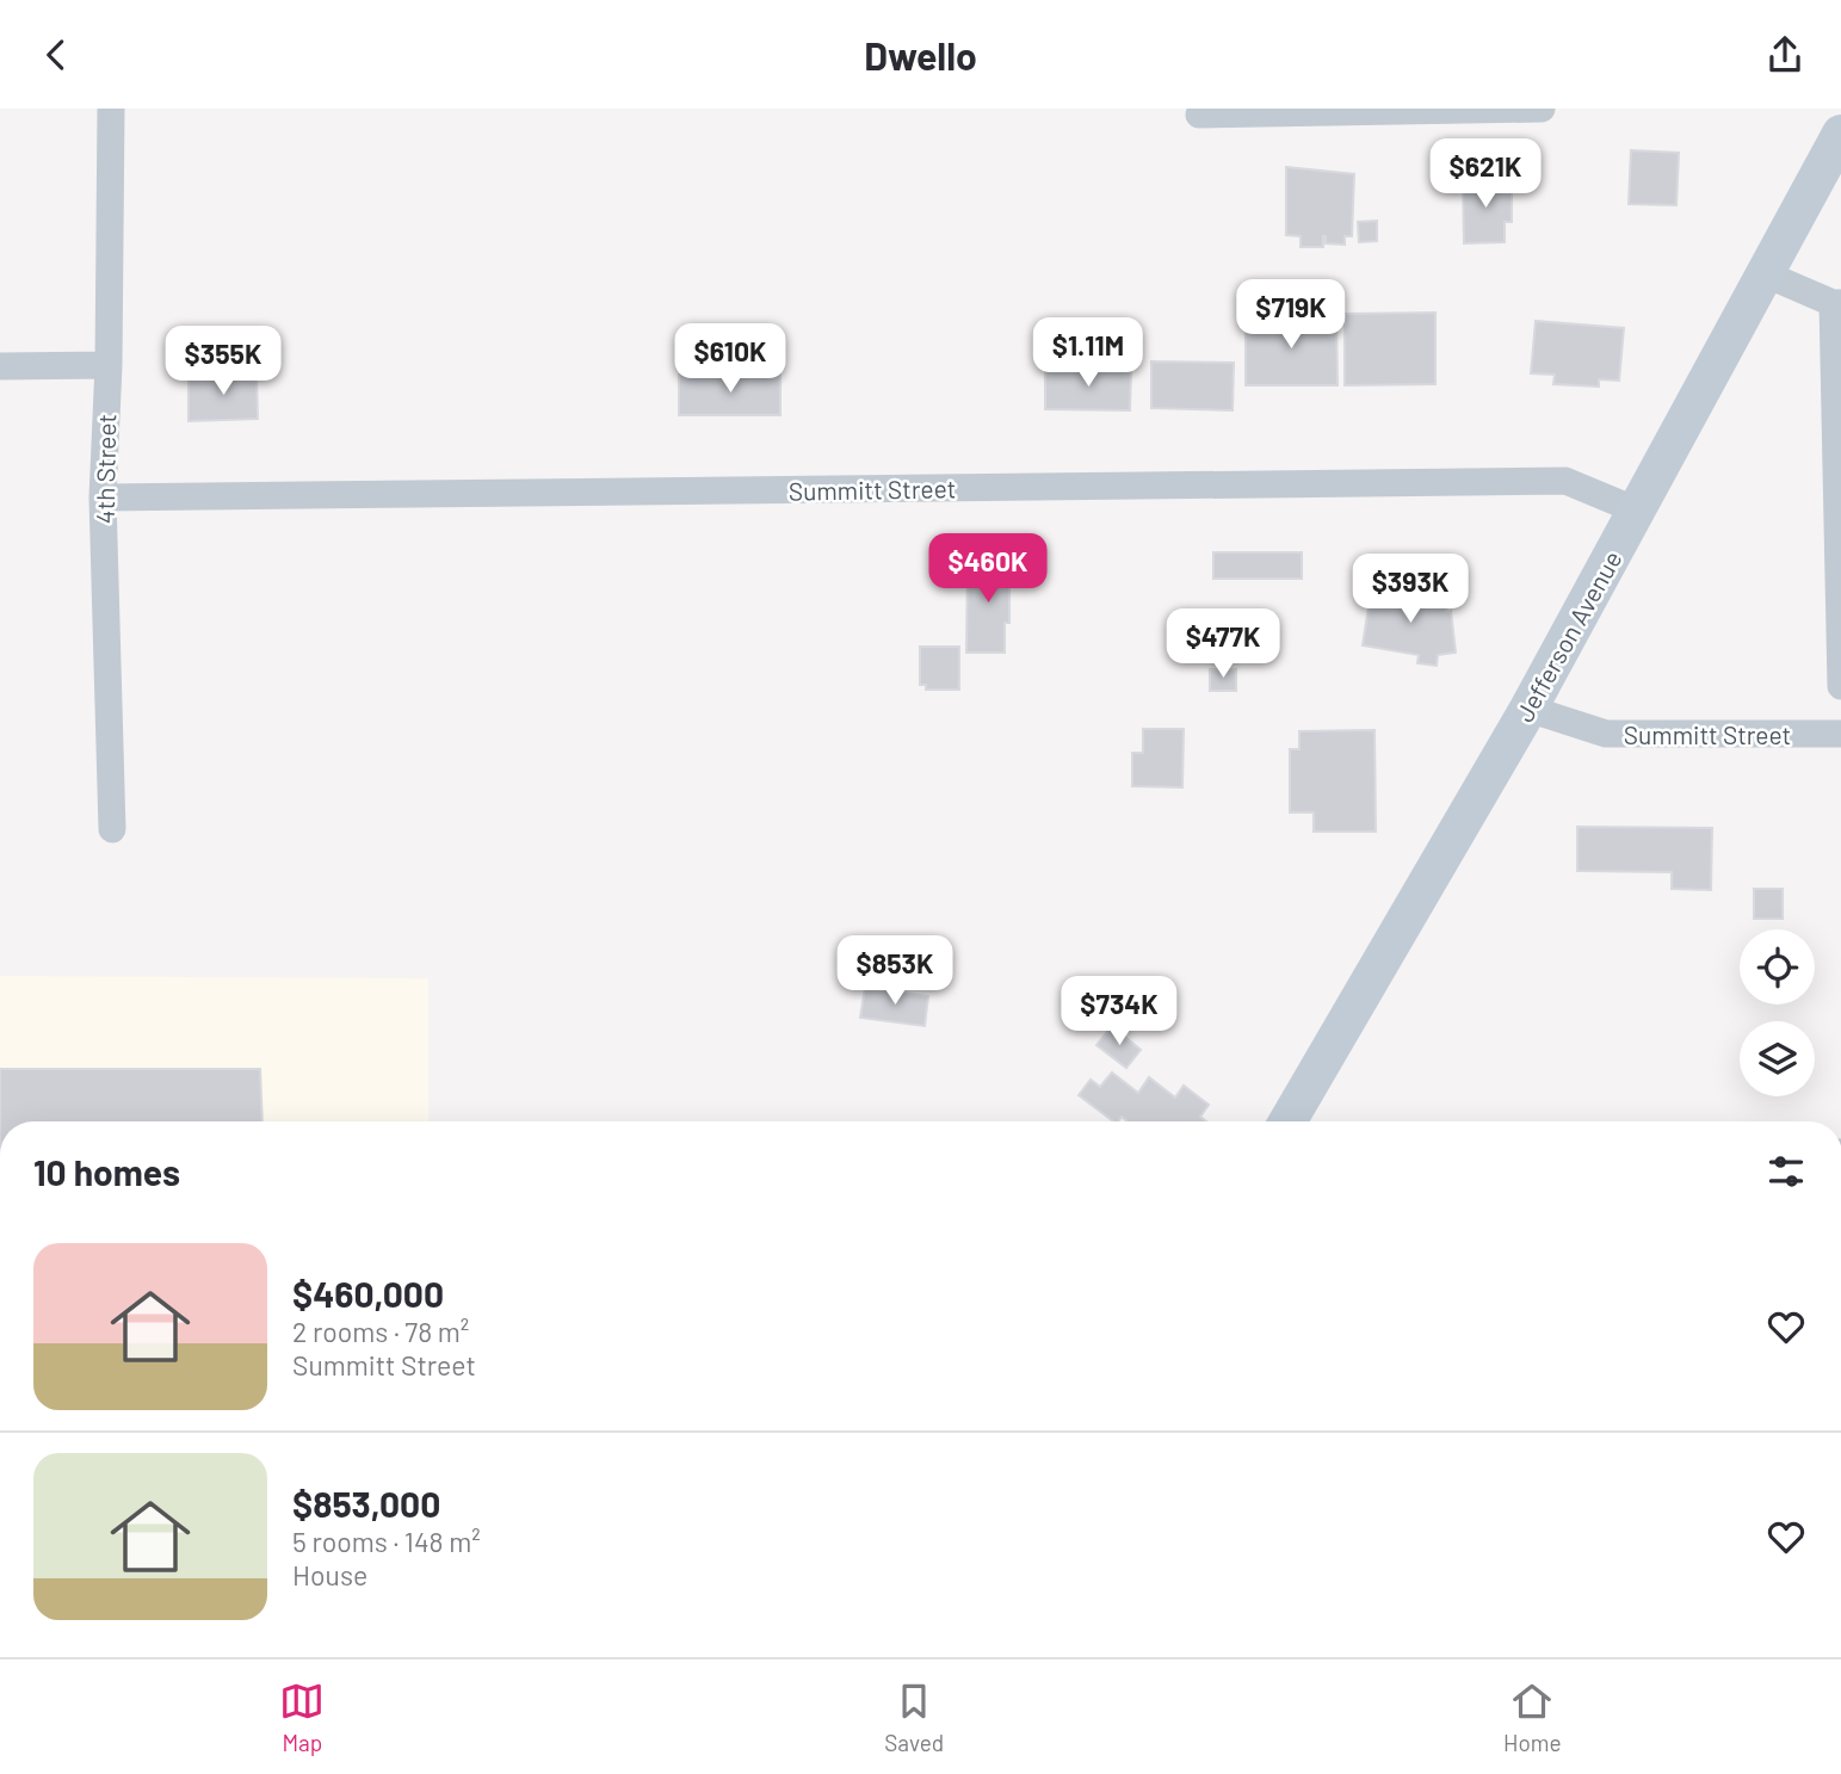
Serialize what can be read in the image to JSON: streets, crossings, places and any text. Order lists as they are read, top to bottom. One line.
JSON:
{"streets":{"street":["4th Street","Summitt Street","Jefferson Avenue"]},"crossings":[["4th Street","Summitt Street"],["Summitt Street","Jefferson Avenue"]],"page":{"header":"Dwello","price":["$621K","$719K","$1.11M","$610K","$355K","$460K","$393K","$477K","$853K","$734K"],"heading":"10 homes","list":[{"name":"$460,000","note":"2 rooms · 78 m² · Summitt Street"},{"name":"$853,000","note":"5 rooms · 148 m² · House"}],"tabs":["Map","Saved","Home"]}}
